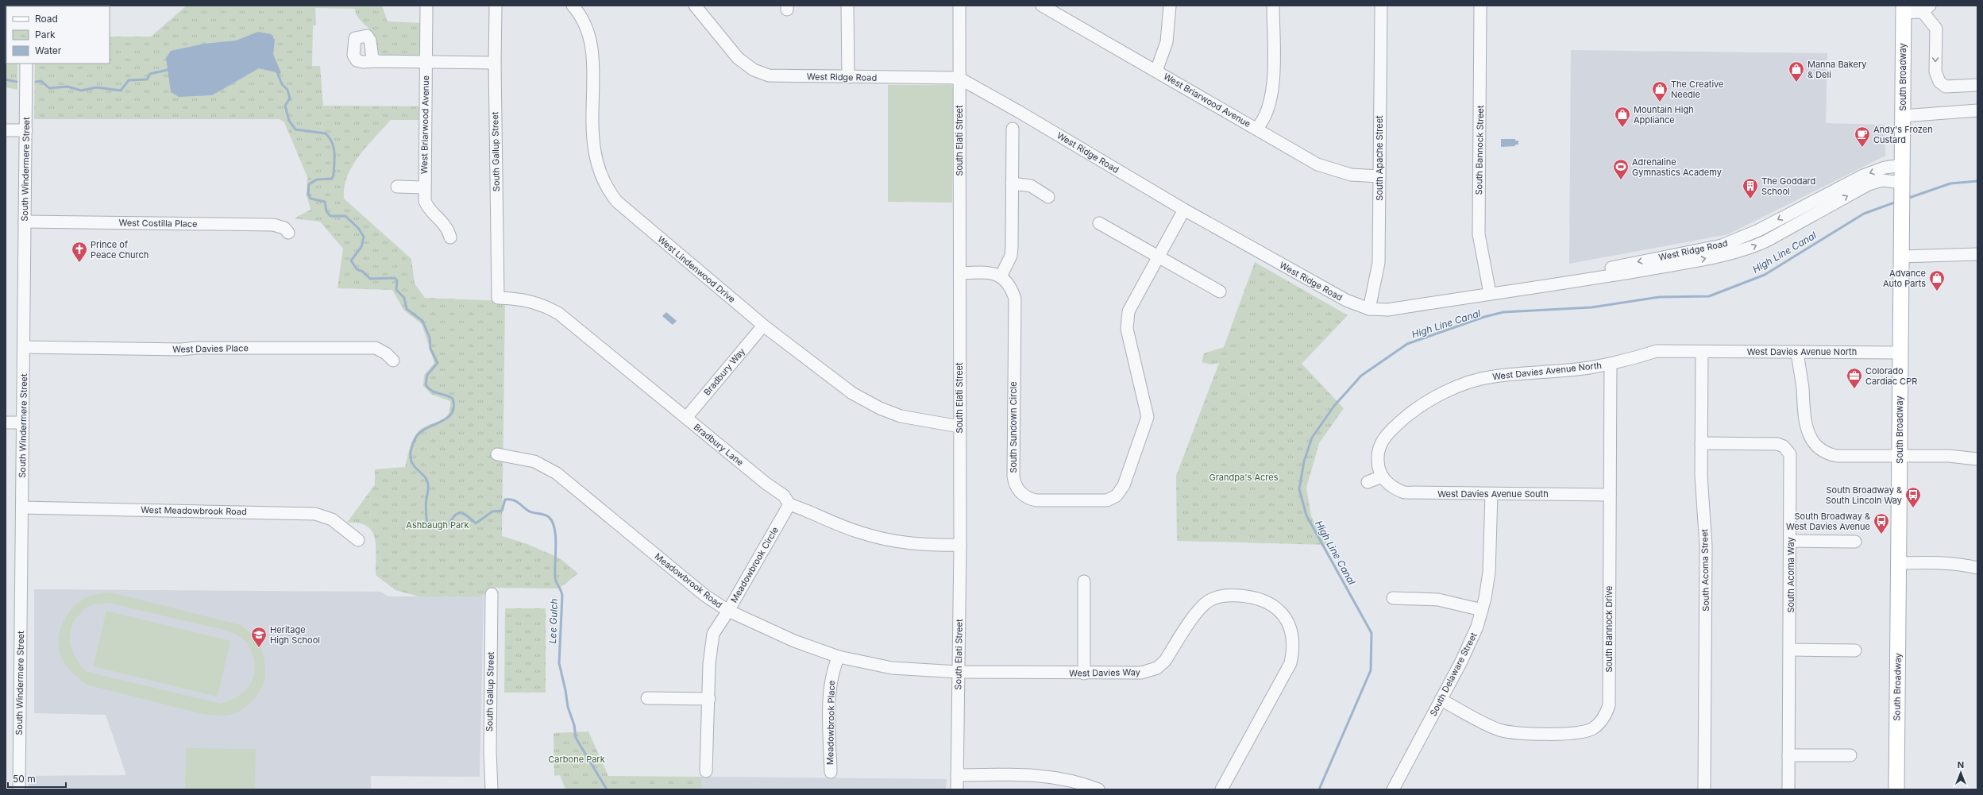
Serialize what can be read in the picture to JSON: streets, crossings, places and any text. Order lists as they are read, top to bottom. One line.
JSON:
{"streets":{"main road":["South Broadway"],"street":["West Ridge Road","West Briarwood Avenue","South Elati Street","South Bannock Street","South Gallup Street","South Apache Street","South Windermere Street","West Costilla Place","West Lindenwood Drive","West Davies Place","West Davies Avenue North","Bradbury Way","South Sundown Circle","Bradbury Lane","West Davies Avenue South","West Meadowbrook Road","Meadowbrook Circle","South Acoma Street","South Acoma Way","Meadowbrook Road","South Bannock Drive","West Davies Way","South Delaware Street","Meadowbrook Place"]},"crossings":[["West Ridge Road","South Broadway"],["West Ridge Road","South Elati Street"],["West Ridge Road","South Bannock Street"],["West Ridge Road","South Apache Street"],["West Ridge Road","South Sundown Circle"],["South Broadway","West Davies Avenue North"],["West Briarwood Avenue","South Gallup Street"],["West Briarwood Avenue","South Apache Street"],["South Elati Street","West Lindenwood Drive"],["South Elati Street","Bradbury Lane"],["South Elati Street","Meadowbrook Road"],["South Elati Street","West Davies Way"],["South Gallup Street","Bradbury Lane"],["South Windermere Street","West Costilla Place"],["South Windermere Street","West Davies Place"],["South Windermere Street","West Meadowbrook Road"],["West Lindenwood Drive","Bradbury Way"],["West Davies Avenue North","West Davies Avenue South"],["West Davies Avenue North","South Acoma Street"],["West Davies Avenue North","South Bannock Drive"],["Bradbury Way","Bradbury Lane"],["Bradbury Lane","Meadowbrook Circle"],["West Davies Avenue South","South Bannock Drive"],["West Davies Avenue South","South Delaware Street"],["Meadowbrook Circle","Meadowbrook Road"],["South Acoma Street","South Acoma Way"],["Meadowbrook Road","West Davies Way"],["Meadowbrook Road","Meadowbrook Place"],["South Bannock Drive","South Delaware Street"]],"water":["High Line Canal","Lee Gulch"],"parks":["Grandpa's Acres","Ashbaugh Park","Carbone Park"],"places":{"shop":["Manna Bakery & Deli","The Creative Needle","Mountain High Appliance","Advance Auto Parts"],"cafe":["Andy's Frozen Custard"],"sports":["Adrenaline Gymnastics Academy"],"building":["The Goddard School"],"church":["Prince of Peace Church"],"office":["Colorado Cardiac CPR"],"bus stop":["South Broadway & South Lincoln Way","South Broadway & West Davies Avenue"],"school or university":["Heritage High School"]},"legend":["Road","Park","Water"],"scale_bar":"50 m","north":"top"}
